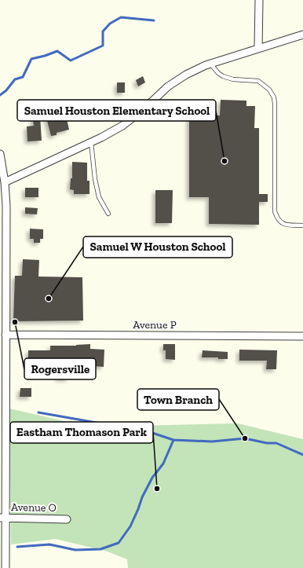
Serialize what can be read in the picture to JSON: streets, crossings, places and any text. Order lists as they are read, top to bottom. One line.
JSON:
{"streets":{"street":["Avenue P","Avenue O"]},"places":["Samuel Houston Elementary School","Samuel W Houston School","Rogersville","Town Branch","Eastham Thomason Park"]}
